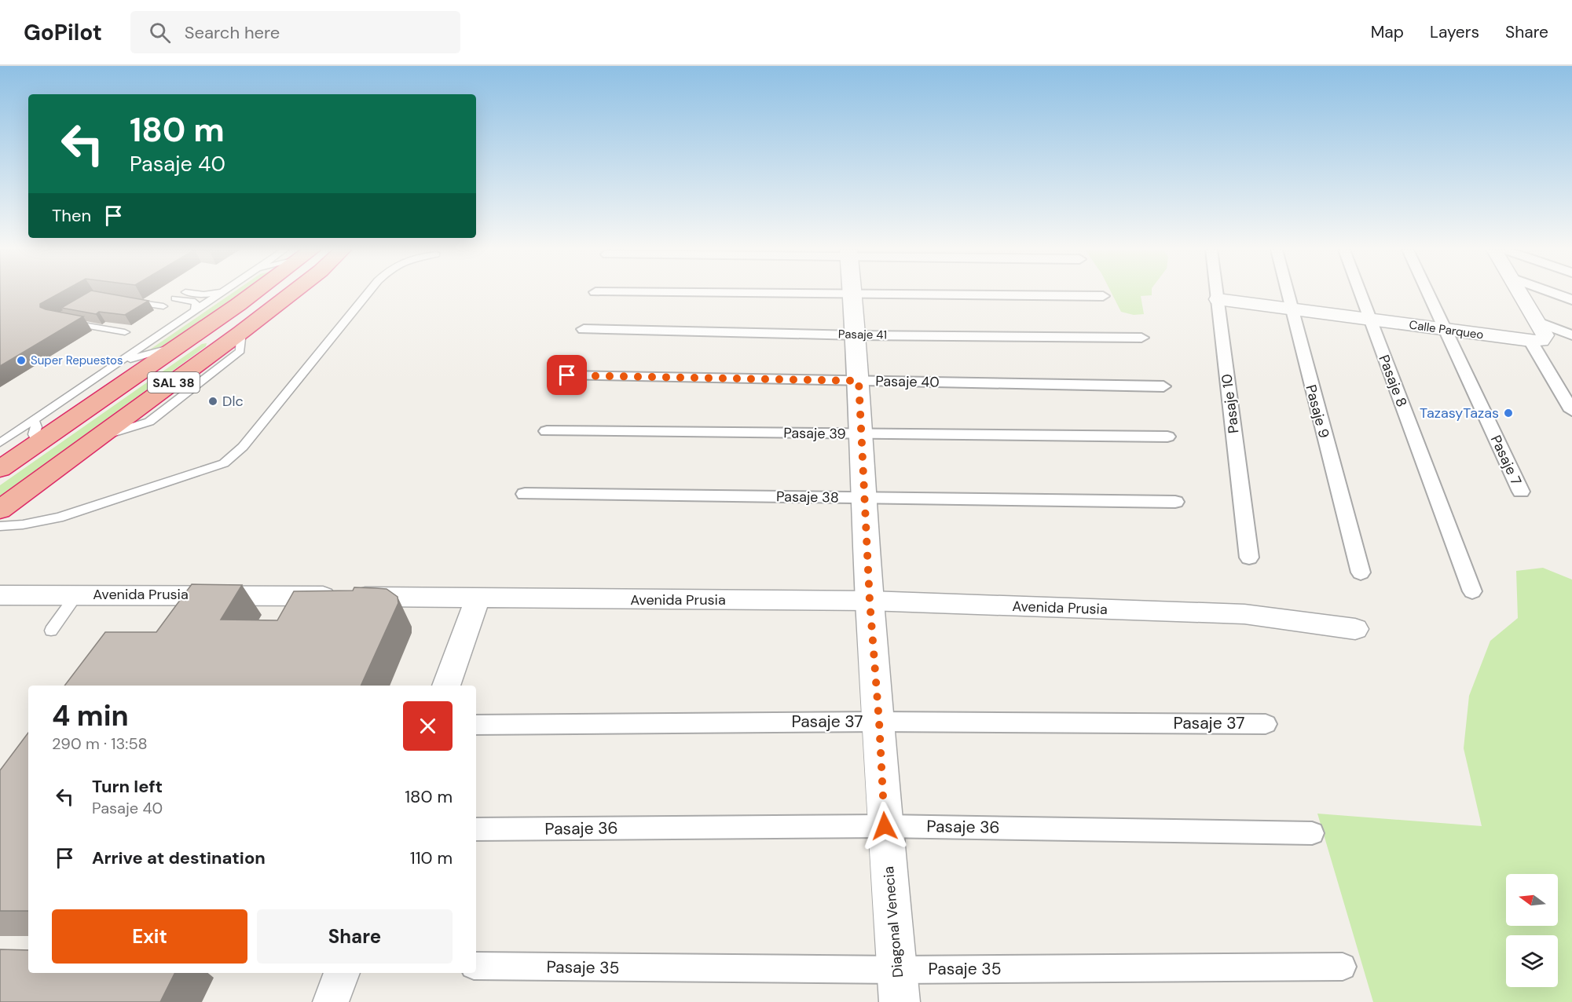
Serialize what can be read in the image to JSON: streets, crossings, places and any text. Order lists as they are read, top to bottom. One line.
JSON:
{"streets":{"highway":["SAL 38"],"street":["Calle Parqueo","Pasaje 41","Pasaje 8","Pasaje 40","Pasaje 10","Pasaje 9","Pasaje 39","Pasaje 7","Pasaje 38","Avenida Prusia","Pasaje 37","Pasaje 36","Diagonal Venecia","Pasaje 35"]},"crossings":[["Calle Parqueo","Pasaje 8"],["Calle Parqueo","Pasaje 10"],["Calle Parqueo","Pasaje 9"],["Calle Parqueo","Pasaje 7"],["Pasaje 41","Diagonal Venecia"],["Pasaje 40","Diagonal Venecia"],["Pasaje 39","Diagonal Venecia"],["Pasaje 38","Diagonal Venecia"],["Avenida Prusia","Diagonal Venecia"],["Pasaje 37","Diagonal Venecia"],["Pasaje 36","Diagonal Venecia"],["Diagonal Venecia","Pasaje 35"]],"places":["Super Repuestos","Dlc","TazasyTazas"],"north":"left","page":{"header":"GoPilot","search":"Search here","nav":["Map","Layers","Share"],"turn":["180 m","Pasaje 40"],"then":"Then","heading":["4 min","290 m · 13:58"],"list":[{"name":"Turn left","note":"Pasaje 40","value":"180 m"},{"name":"Arrive at destination","value":"110 m"}],"buttons":["Exit","Share"]}}
